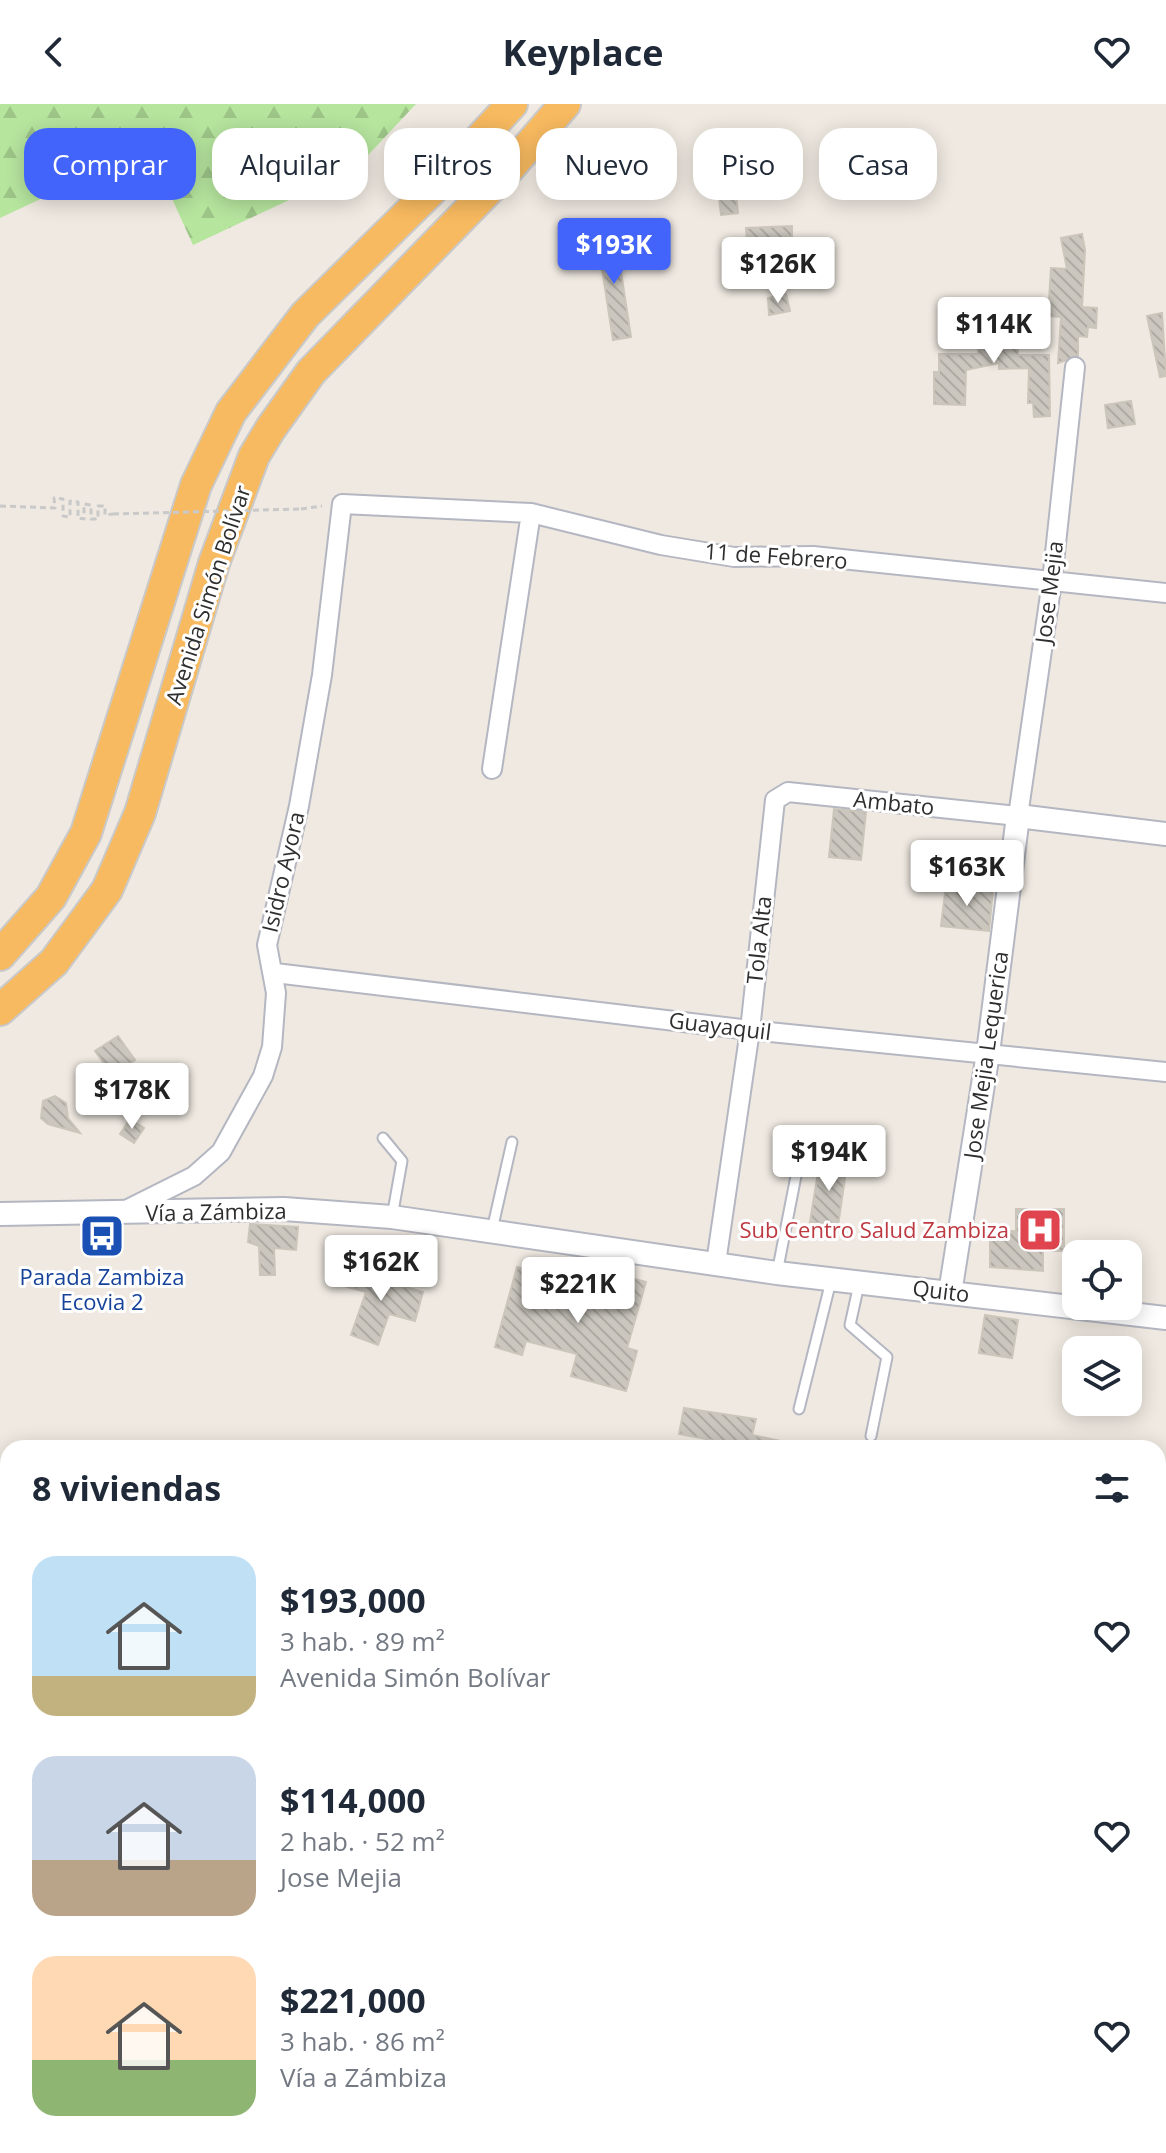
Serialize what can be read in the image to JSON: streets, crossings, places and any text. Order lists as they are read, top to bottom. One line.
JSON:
{"streets":{"highway":["Avenida Simón Bolívar"],"street":["11 de Febrero","Jose Mejia","Ambato","Isidro Ayora","Tola Alta","Guayaquil","Jose Mejia Lequerica","Vía a Zámbiza","Quito"]},"crossings":[["11 de Febrero","Jose Mejia"],["11 de Febrero","Isidro Ayora"],["Jose Mejia","Ambato"],["Jose Mejia","Jose Mejia Lequerica"],["Ambato","Tola Alta"],["Ambato","Jose Mejia Lequerica"],["Isidro Ayora","Guayaquil"],["Isidro Ayora","Vía a Zámbiza"],["Tola Alta","Guayaquil"],["Tola Alta","Vía a Zámbiza"],["Tola Alta","Quito"],["Guayaquil","Jose Mejia Lequerica"],["Jose Mejia Lequerica","Quito"],["Vía a Zámbiza","Quito"]],"places":{"hospital":["Sub Centro Salud Zambiza"],"bus stop":["Parada Zambiza Ecovia 2"]},"page":{"header":"Keyplace","chip":["Comprar","Alquilar","Filtros","Nuevo","Piso","Casa"],"price":["$193K","$126K","$114K","$163K","$178K","$194K","$162K","$221K"],"heading":"8 viviendas","list":[{"name":"$193,000","note":"3 hab. · 89 m² · Avenida Simón Bolívar"},{"name":"$114,000","note":"2 hab. · 52 m² · Jose Mejia"},{"name":"$221,000","note":"3 hab. · 86 m² · Vía a Zámbiza"}]}}
